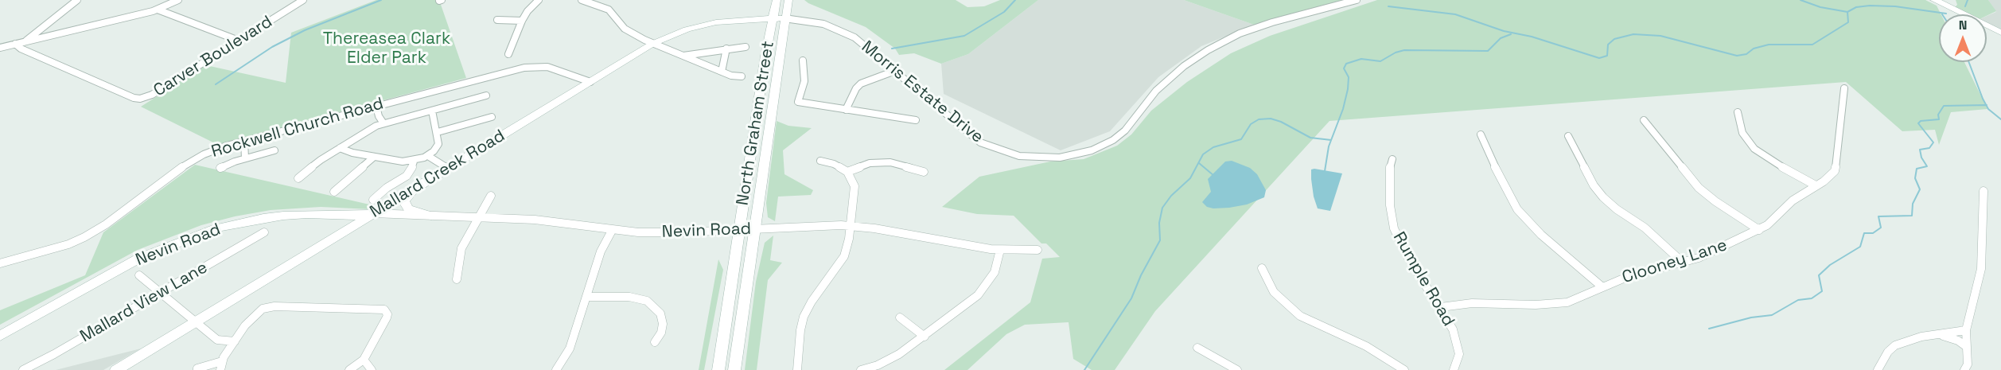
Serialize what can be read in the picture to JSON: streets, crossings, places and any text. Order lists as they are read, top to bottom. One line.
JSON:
{"streets":{"main road":["North Graham Street","Mallard Creek Road","Nevin Road"],"street":["Carver Boulevard","Morris Estate Drive","Rockwell Church Road","Clooney Lane","Rumple Road","Mallard View Lane"]},"crossings":[["Morris Estate Drive","North Graham Street"],["Morris Estate Drive","Mallard Creek Road"],["North Graham Street","Mallard Creek Road"],["North Graham Street","Nevin Road"],["Rockwell Church Road","Mallard Creek Road"],["Mallard Creek Road","Nevin Road"],["Clooney Lane","Rumple Road"]],"parks":["Thereasea Clark Elder Park"],"north":"top"}
